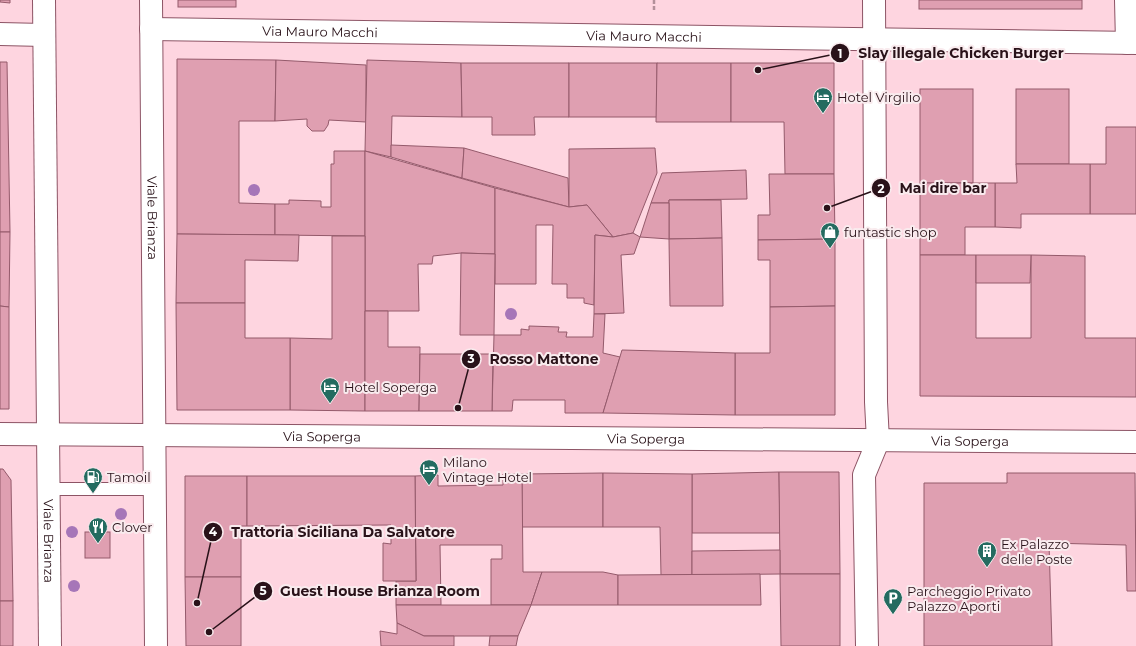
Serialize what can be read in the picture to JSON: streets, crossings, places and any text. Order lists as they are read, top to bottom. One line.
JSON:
{"streets":{"street":["Via Mauro Macchi","Viale Brianza","Via Soperga"]},"crossings":[["Via Mauro Macchi","Viale Brianza"],["Viale Brianza","Via Soperga"]],"places":{"other":["Slay illegale Chicken Burger","Mai dire bar","Rosso Mattone","Trattoria Siciliana Da Salvatore","Guest House Brianza Room"],"hotel":["Hotel Virgilio","Hotel Soperga","Milano Vintage Hotel"],"shop":["funtastic shop"],"fuel station":["Tamoil"],"restaurant":["Clover"],"building":["Ex Palazzo delle Poste"],"parking":["Parcheggio Privato Palazzo Aporti"]}}
